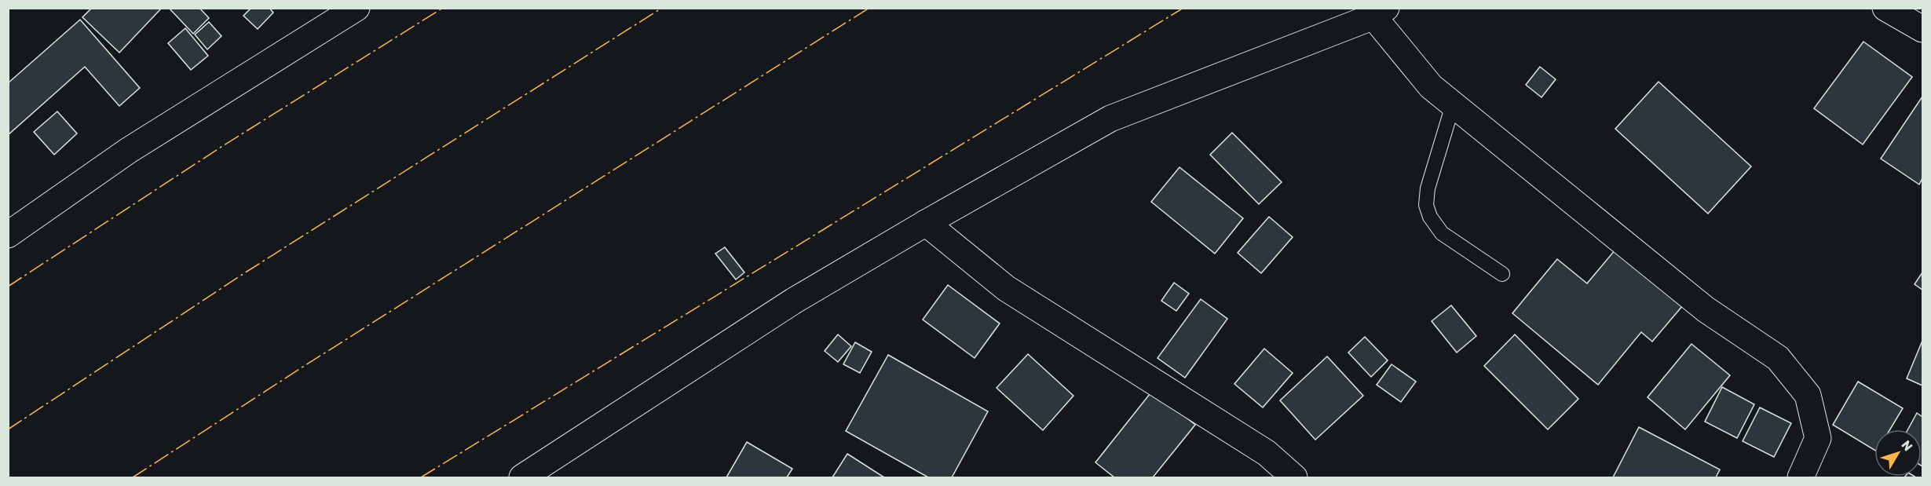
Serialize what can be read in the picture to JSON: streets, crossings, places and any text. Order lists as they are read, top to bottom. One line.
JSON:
{"north":"top right"}
